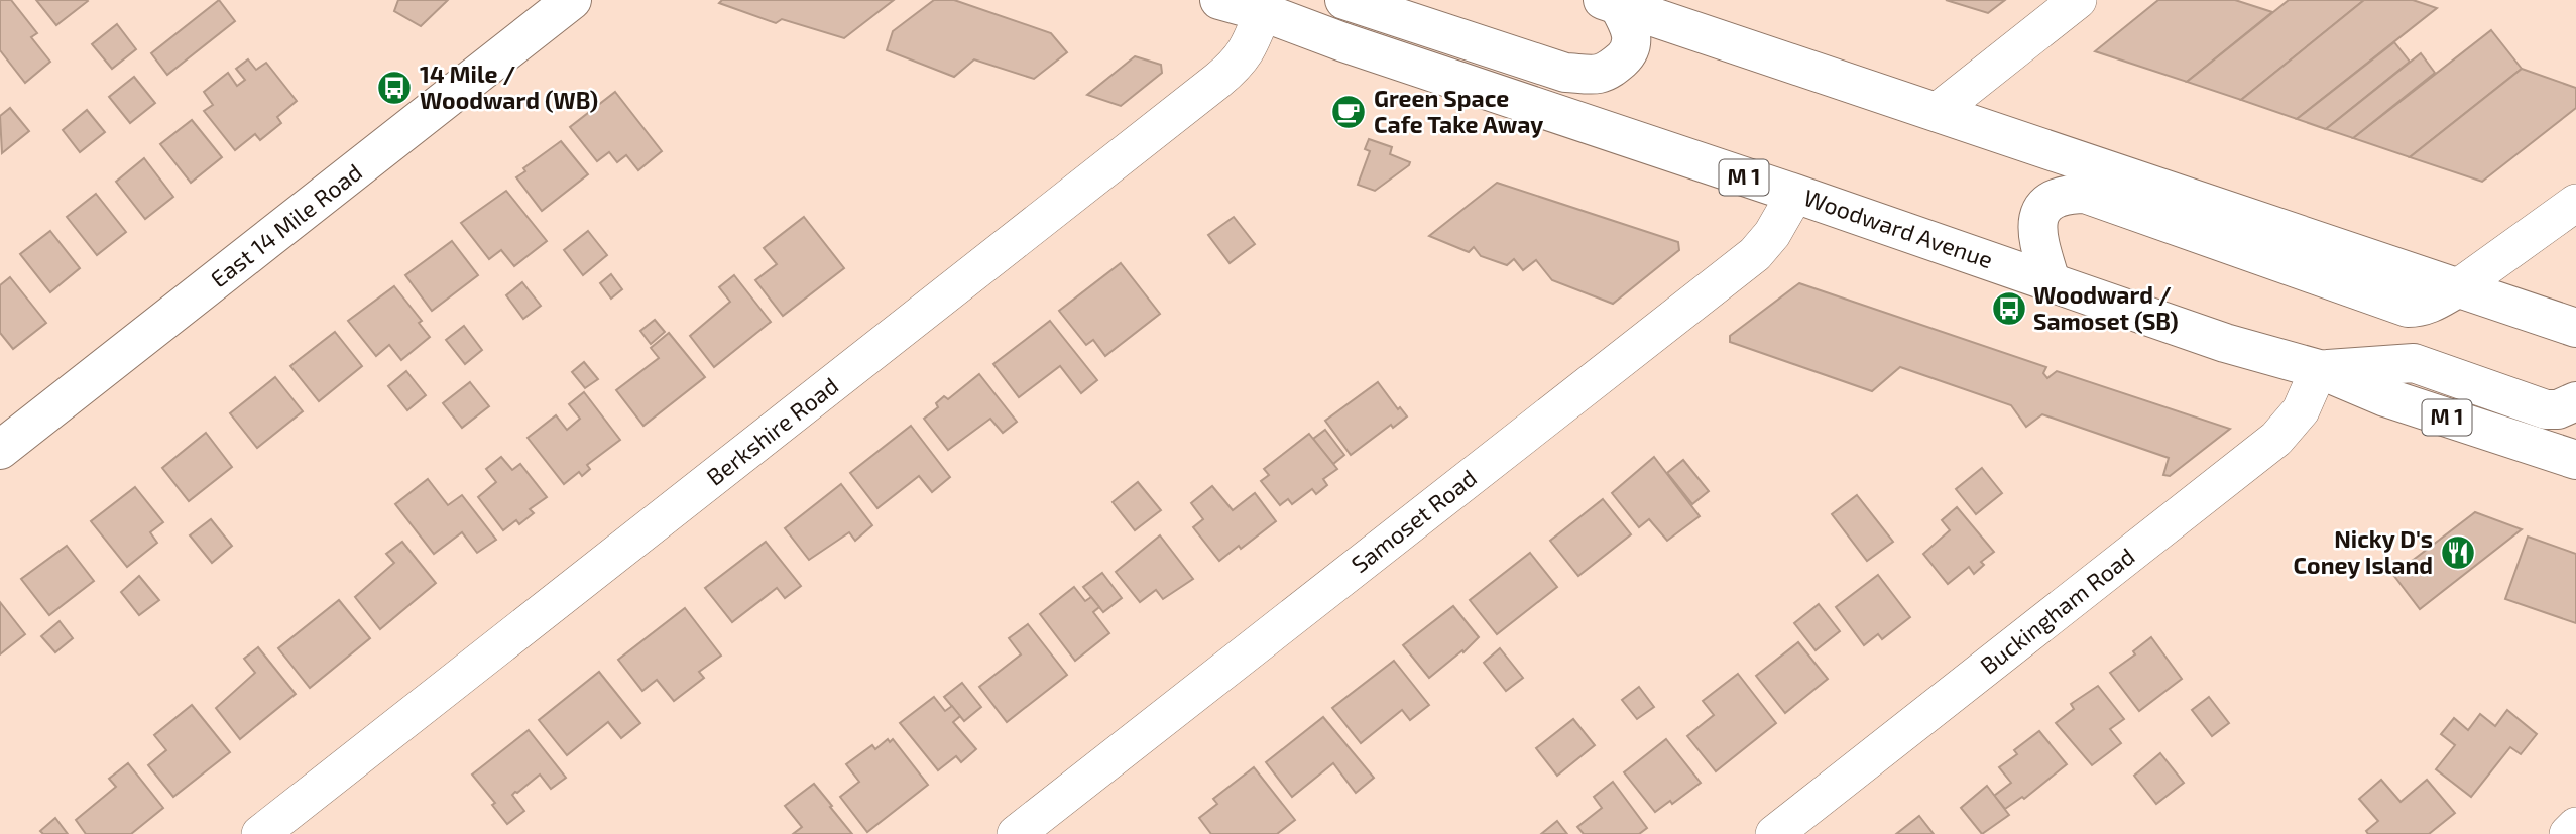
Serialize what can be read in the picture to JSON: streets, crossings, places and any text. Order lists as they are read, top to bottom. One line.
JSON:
{"streets":{"main road":["M 1","East 14 Mile Road","Woodward Avenue"],"street":["Berkshire Road","Samoset Road","Buckingham Road"]},"crossings":[["Woodward Avenue","Berkshire Road"],["Woodward Avenue","Samoset Road"],["Woodward Avenue","Buckingham Road"]],"places":{"bus stop":["14 Mile / Woodward (WB)","Woodward / Samoset (SB)"],"cafe":["Green Space Cafe Take Away"],"restaurant":["Nicky D's Coney Island"]}}
